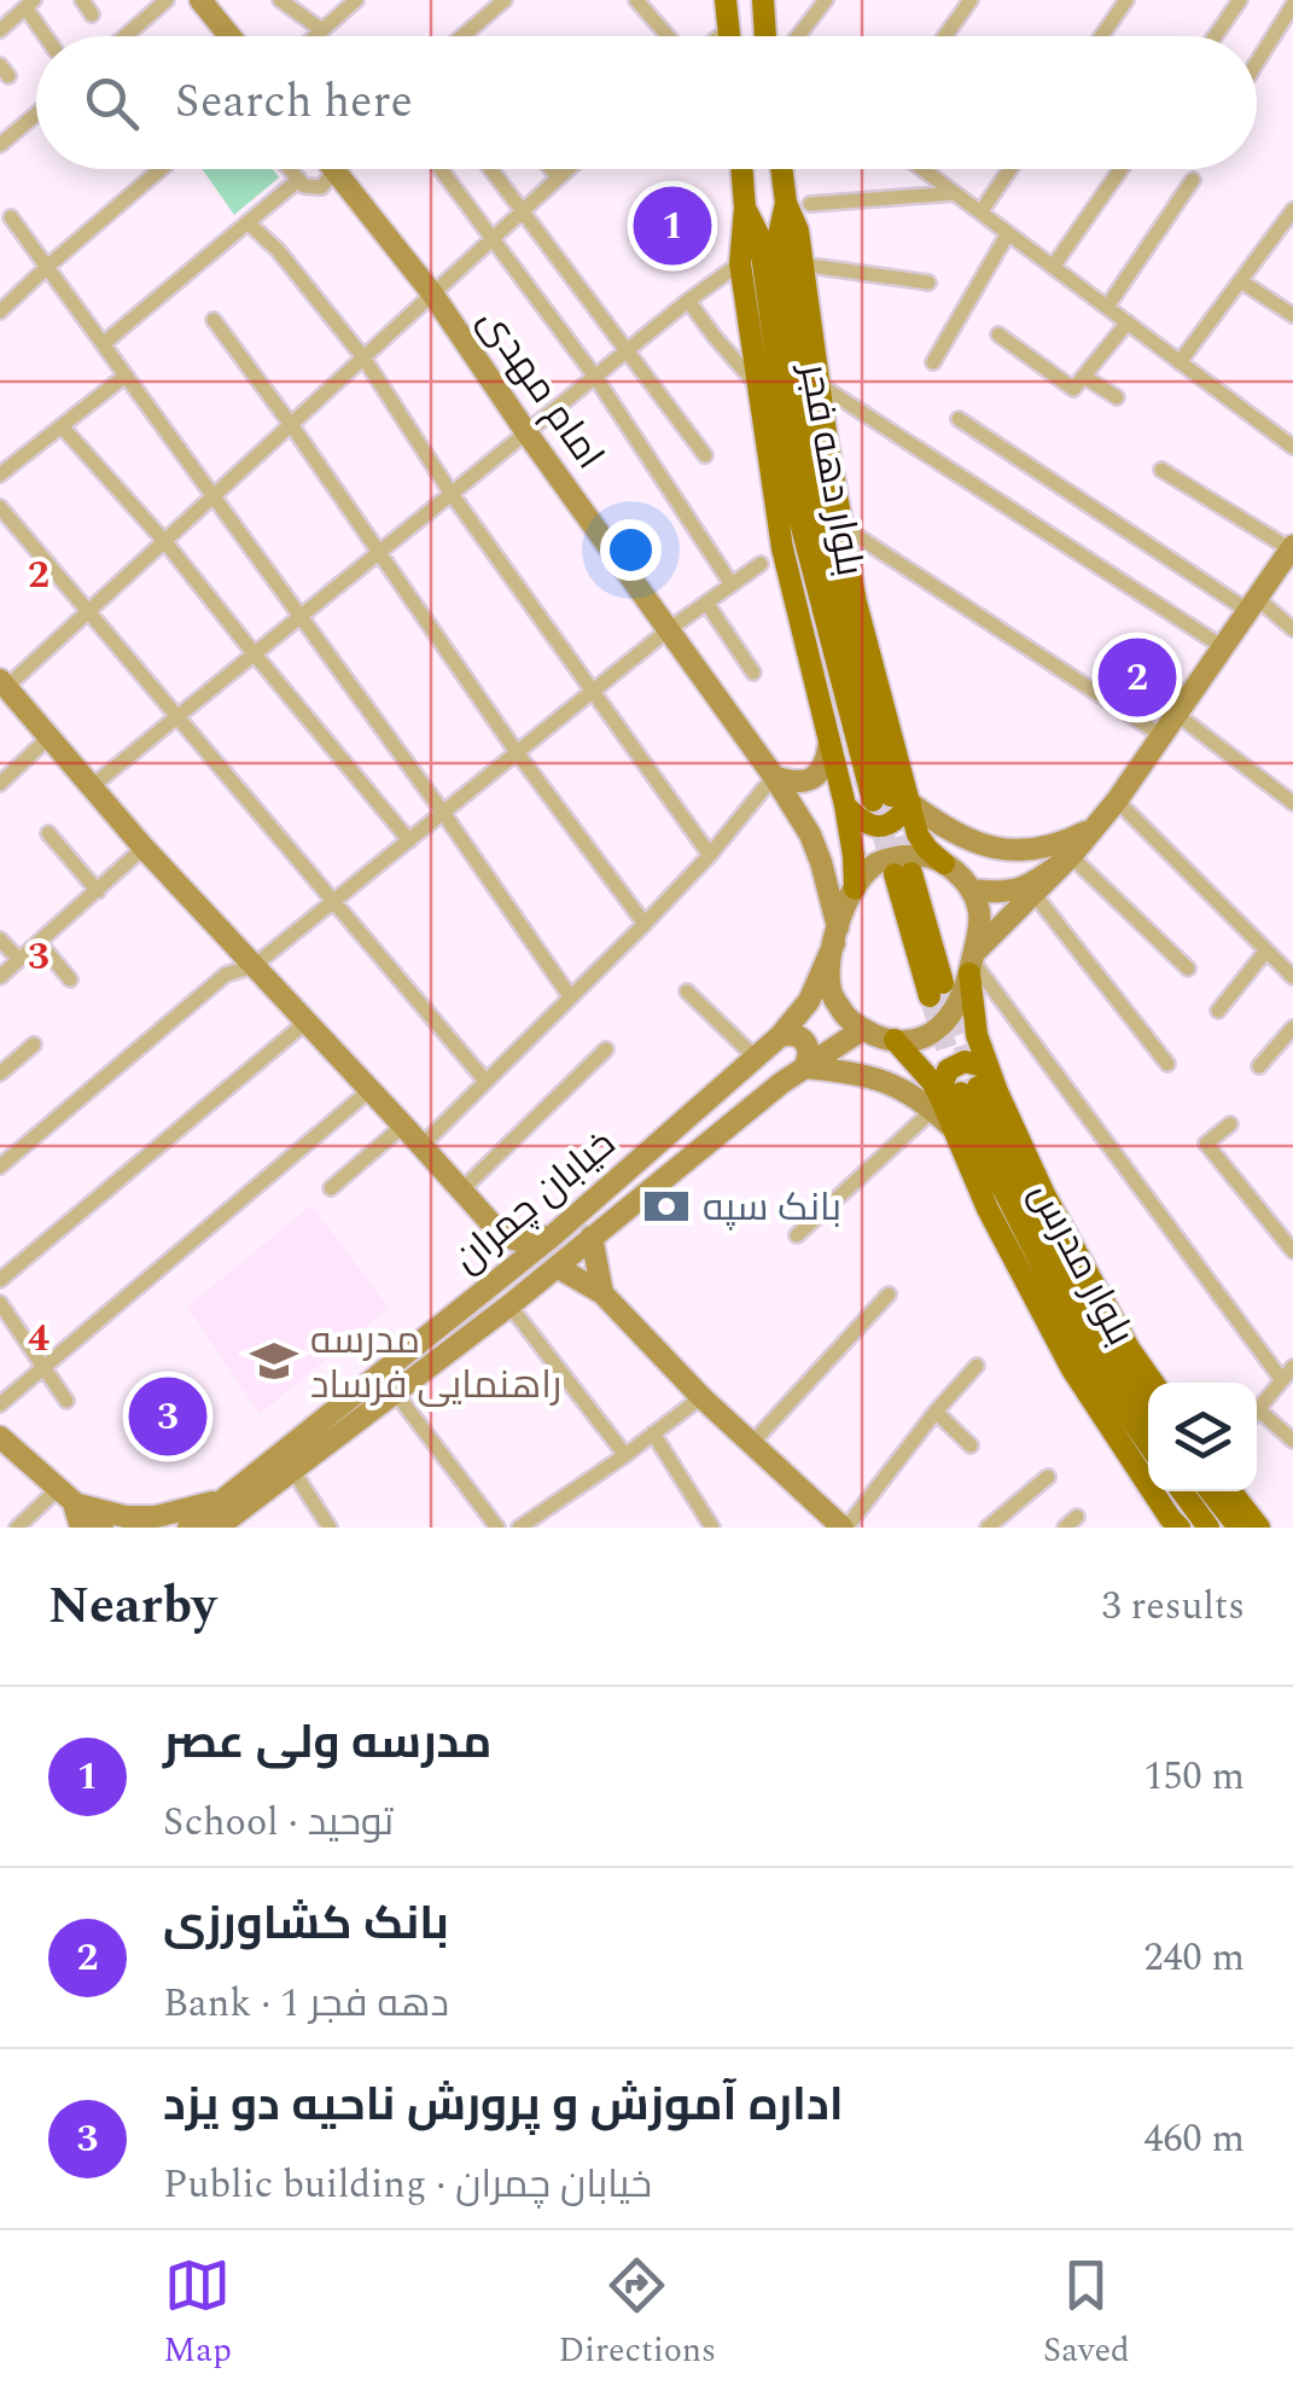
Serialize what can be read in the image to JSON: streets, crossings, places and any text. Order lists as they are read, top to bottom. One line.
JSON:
{"streets":{"main road":["امام مهدی","بلوار دهه فجر","خیابان چمران","بلوار مدرس"]},"crossings":[["امام مهدی","خیابان چمران"]],"places":{"bank":["بانک سپه"],"school or university":["مدرسه راهنمایی فرساد"]},"page":{"search":"Search here","pins":["1","2","3"],"heading":["Nearby","3 results"],"list":[{"mark":"1","name":"مدرسه ولی عصر","note":"School · توحید","value":"150 m"},{"mark":"2","name":"بانک کشاورزی","note":"Bank · دهه فجر 1","value":"240 m"},{"mark":"3","name":"اداره آموزش و پرورش ناحیه دو یزد","note":"Public building · خیابان چمران","value":"460 m"}],"nav":["Map","Directions","Saved"]},"grid":{"rows":["2","3","4"]}}
